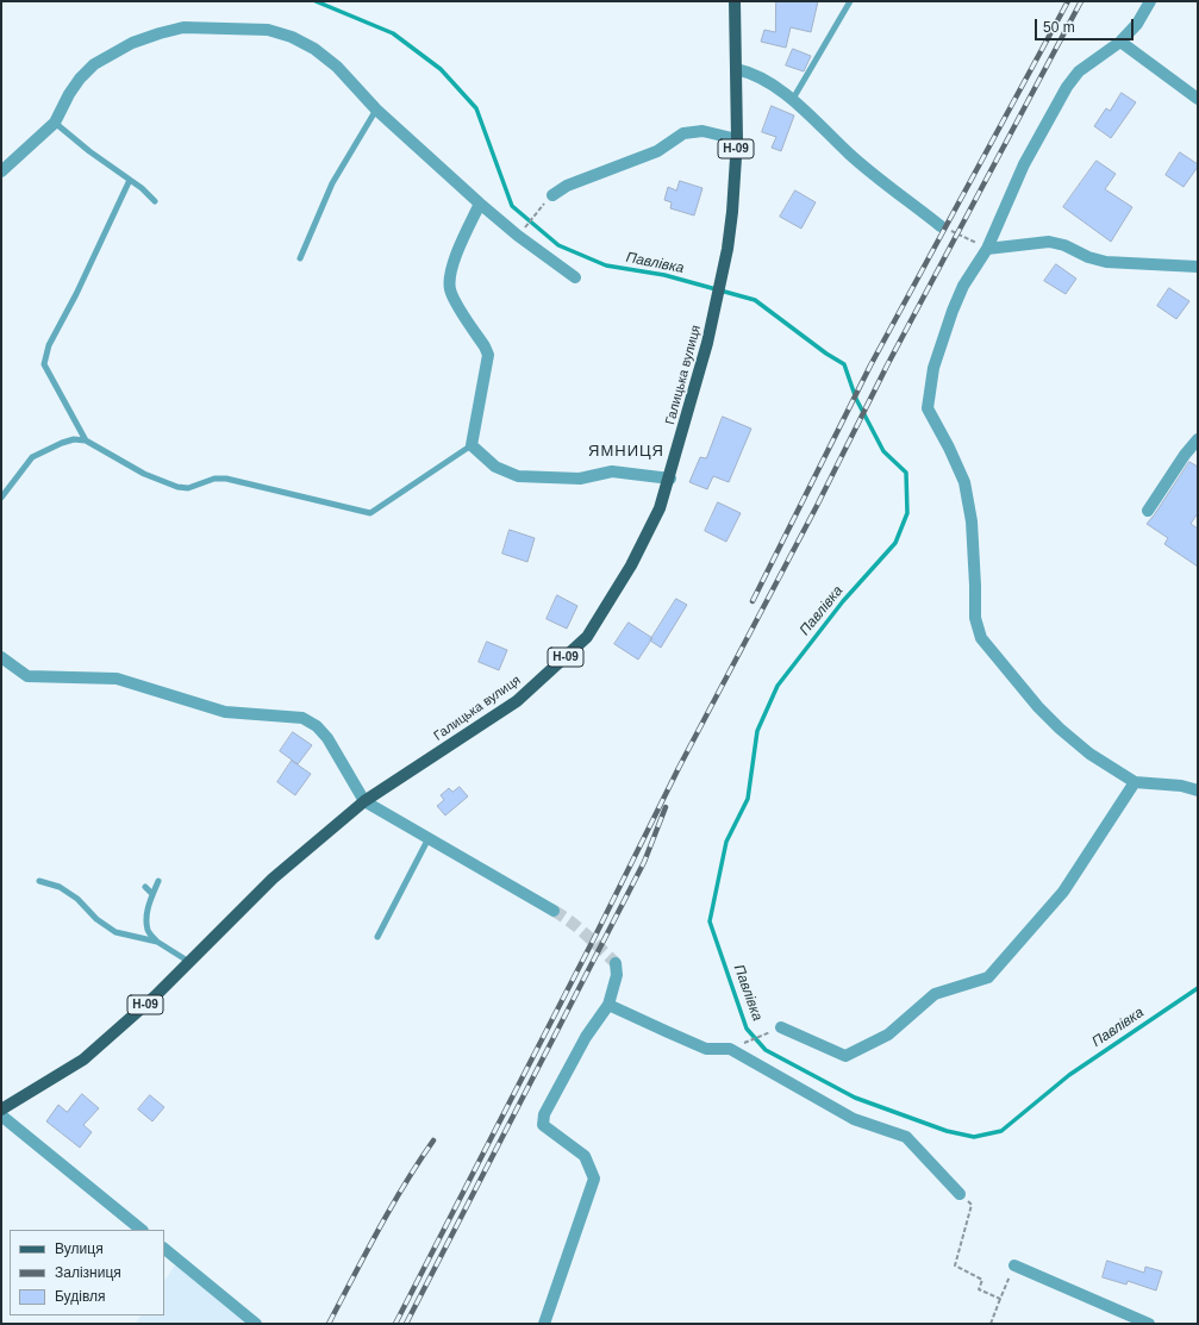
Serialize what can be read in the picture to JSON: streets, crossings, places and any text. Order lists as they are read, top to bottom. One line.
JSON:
{"streets":{"main road":["Н-09","Галицька вулиця"]},"districts":["ЯМНИЦЯ"],"water":["Павлівка"],"legend":["Вулиця","Залізниця","Будівля"],"scale_bar":"50 m"}
